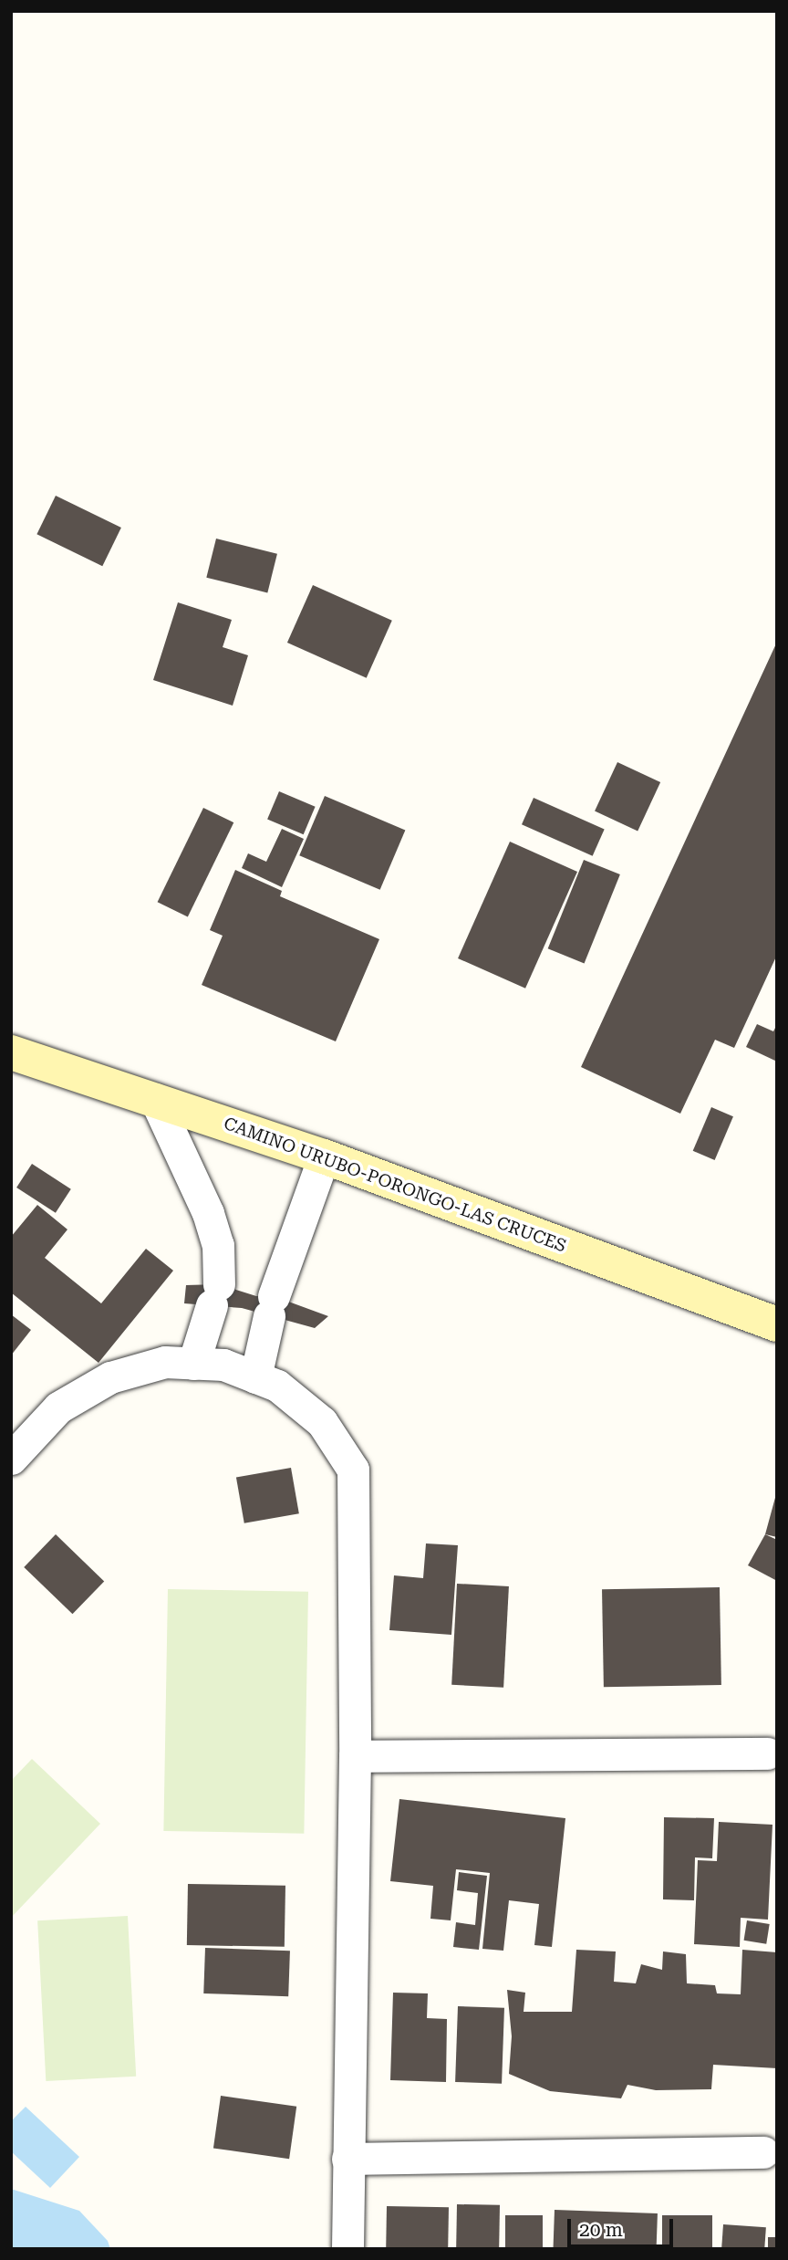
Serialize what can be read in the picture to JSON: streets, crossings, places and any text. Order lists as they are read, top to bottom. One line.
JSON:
{"streets":{"main road":["CAMINO URUBO-PORONGO-LAS CRUCES"]},"scale_bar":"20 m"}
